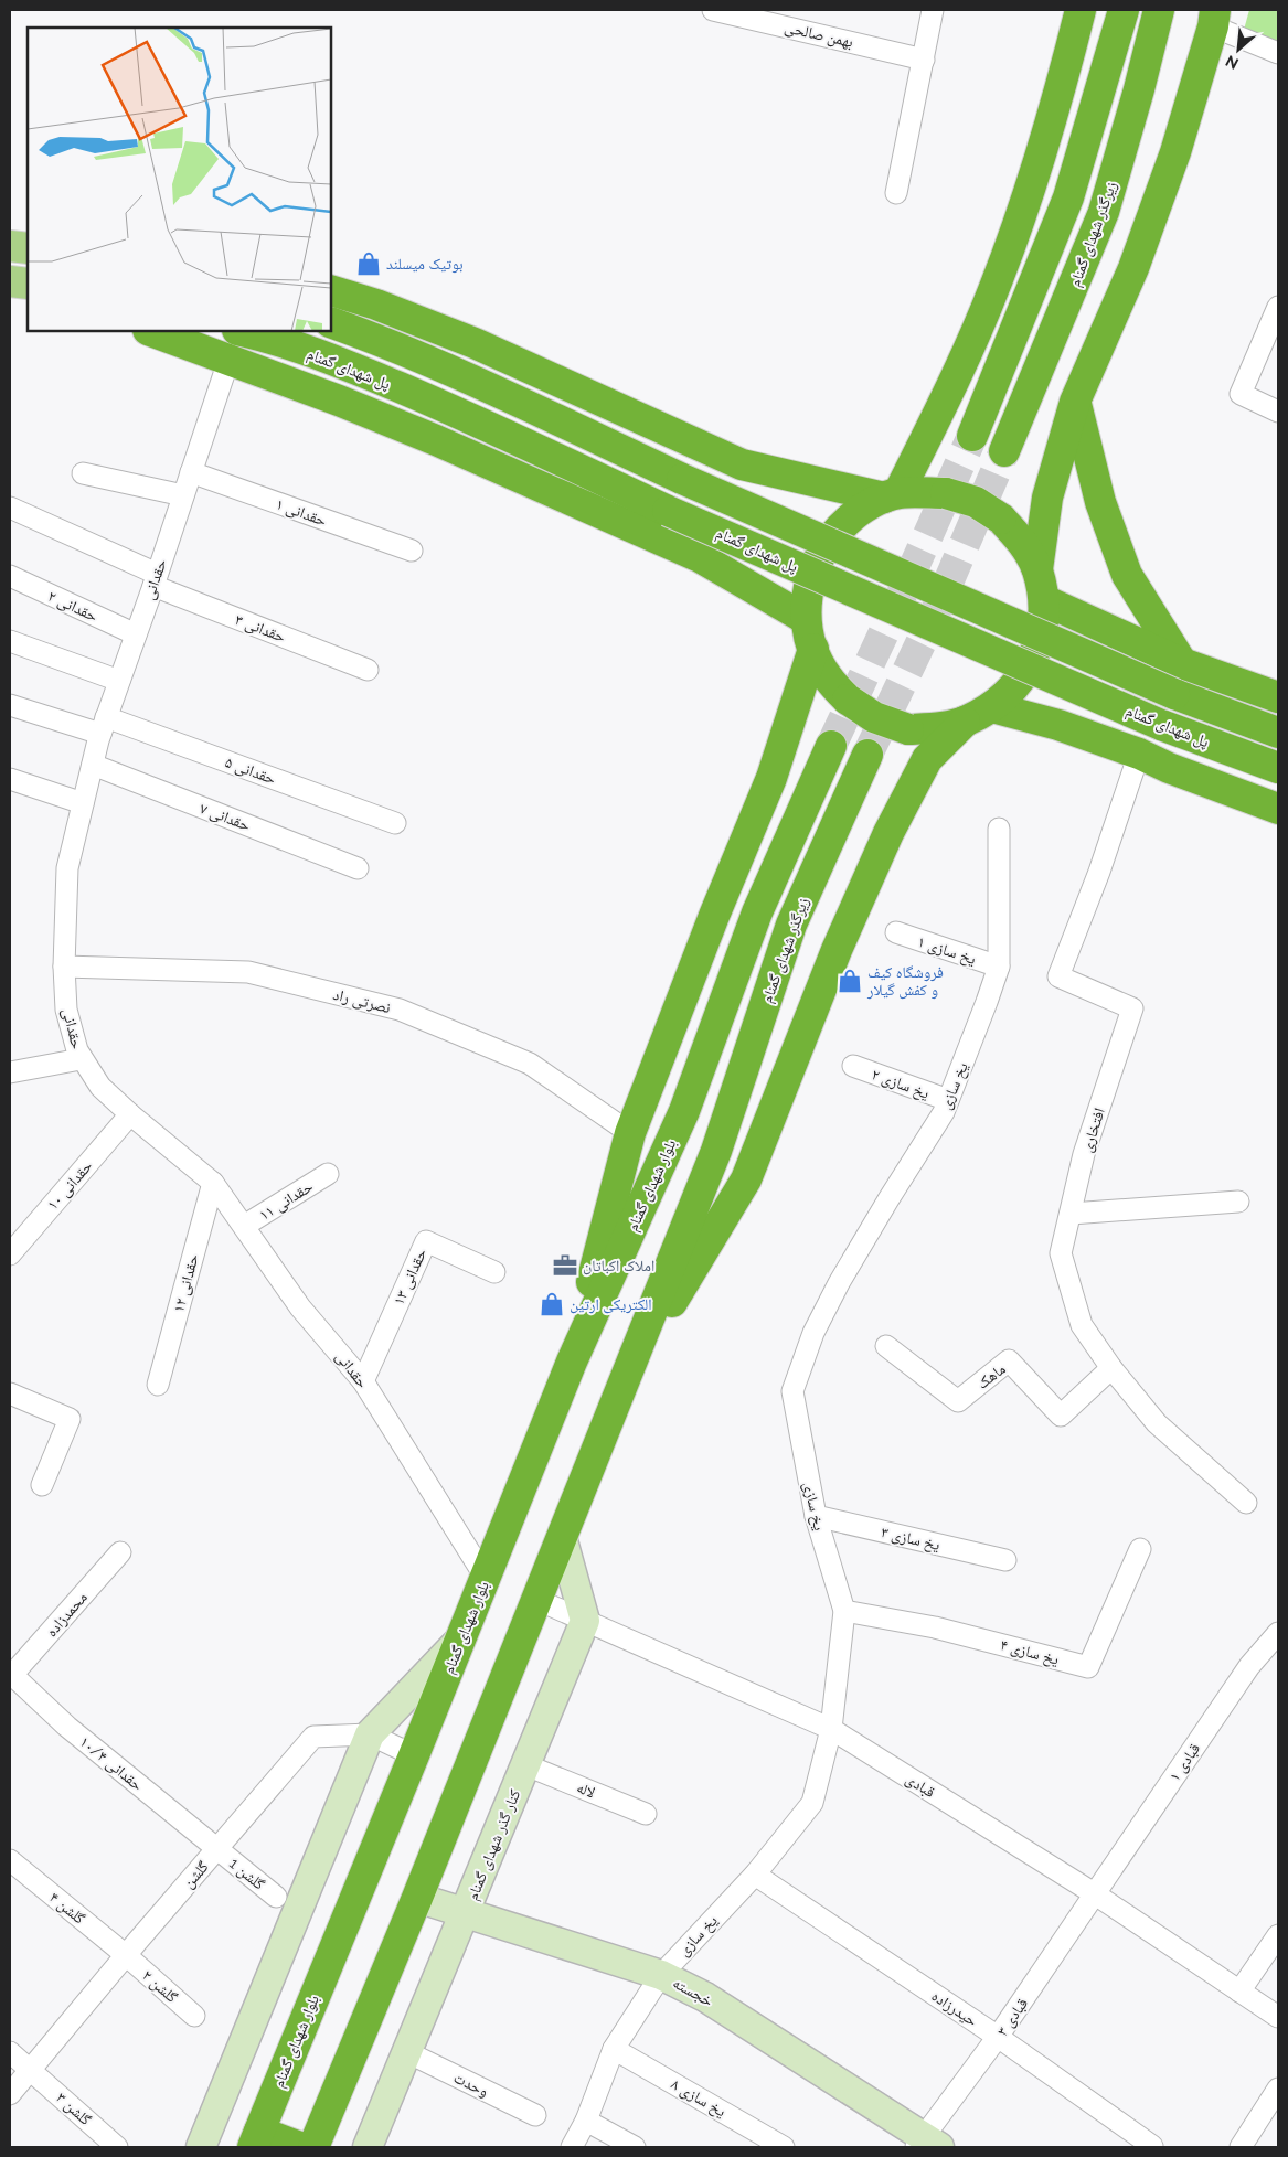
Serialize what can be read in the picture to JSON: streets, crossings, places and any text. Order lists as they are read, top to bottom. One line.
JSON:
{"streets":{"highway":["زیرگذر شهدای گمنام","پل شهدای گمنام","بلوار شهدای گمنام"],"street":["بهمن صالحی","حقدانی ۱","حقدانی","حقدانی ۲","حقدانی ۳","حقدانی ۵","حقدانی ۷","یخ سازی ۱","نصرتی راد","یخ سازی ۲","یخ سازی","افتخاری","حقدانی ۱۰","حقدانی ۱۱","حقدانی ۱۳","حقدانی ۱۲","ماهک","یخ سازی ۳","محمدزاده","یخ سازی ۴","قبادی ۱","حقدانی ۱۰/۴","قبادی","لاله","کنار گذر شهدای گمنام","گلشن 1","گلشن","گلشن ۴","گلشن ۲","خجسته","حیدرزاده","قبادی ۳","وحدت","یخ سازی ۸","گلشن ۳"]},"crossings":[["حقدانی ۱","حقدانی"],["حقدانی","حقدانی ۲"],["حقدانی","حقدانی ۳"],["حقدانی","حقدانی ۵"],["حقدانی","حقدانی ۷"],["حقدانی","نصرتی راد"],["حقدانی","حقدانی ۱۰"],["حقدانی","بلوار شهدای گمنام"],["حقدانی","حقدانی ۱۱"],["حقدانی","حقدانی ۱۳"],["حقدانی","حقدانی ۱۲"],["یخ سازی ۱","یخ سازی"],["یخ سازی ۲","یخ سازی"],["یخ سازی","یخ سازی ۳"],["یخ سازی","یخ سازی ۴"],["یخ سازی","قبادی"],["یخ سازی","خجسته"],["یخ سازی","حیدرزاده"],["یخ سازی","یخ سازی ۸"],["افتخاری","ماهک"],["بلوار شهدای گمنام","گلشن"],["محمدزاده","حقدانی ۱۰/۴"],["قبادی ۱","قبادی"],["قبادی ۱","قبادی ۳"],["حقدانی ۱۰/۴","گلشن 1"],["حقدانی ۱۰/۴","گلشن"],["قبادی","کنار گذر شهدای گمنام"],["قبادی","قبادی ۳"],["لاله","کنار گذر شهدای گمنام"],["کنار گذر شهدای گمنام","خجسته"],["کنار گذر شهدای گمنام","وحدت"],["گلشن 1","گلشن"],["گلشن","گلشن ۴"],["گلشن","گلشن ۲"],["گلشن","گلشن ۳"],["گلشن ۴","گلشن ۲"],["خجسته","قبادی ۳"],["حیدرزاده","قبادی ۳"]],"places":{"shop":["بوتیک میسلند","فروشگاه کیف و کفش گیلار","الکتریکی ارتین"],"office":["املاک اکباتان"]},"north":"bottom left"}
